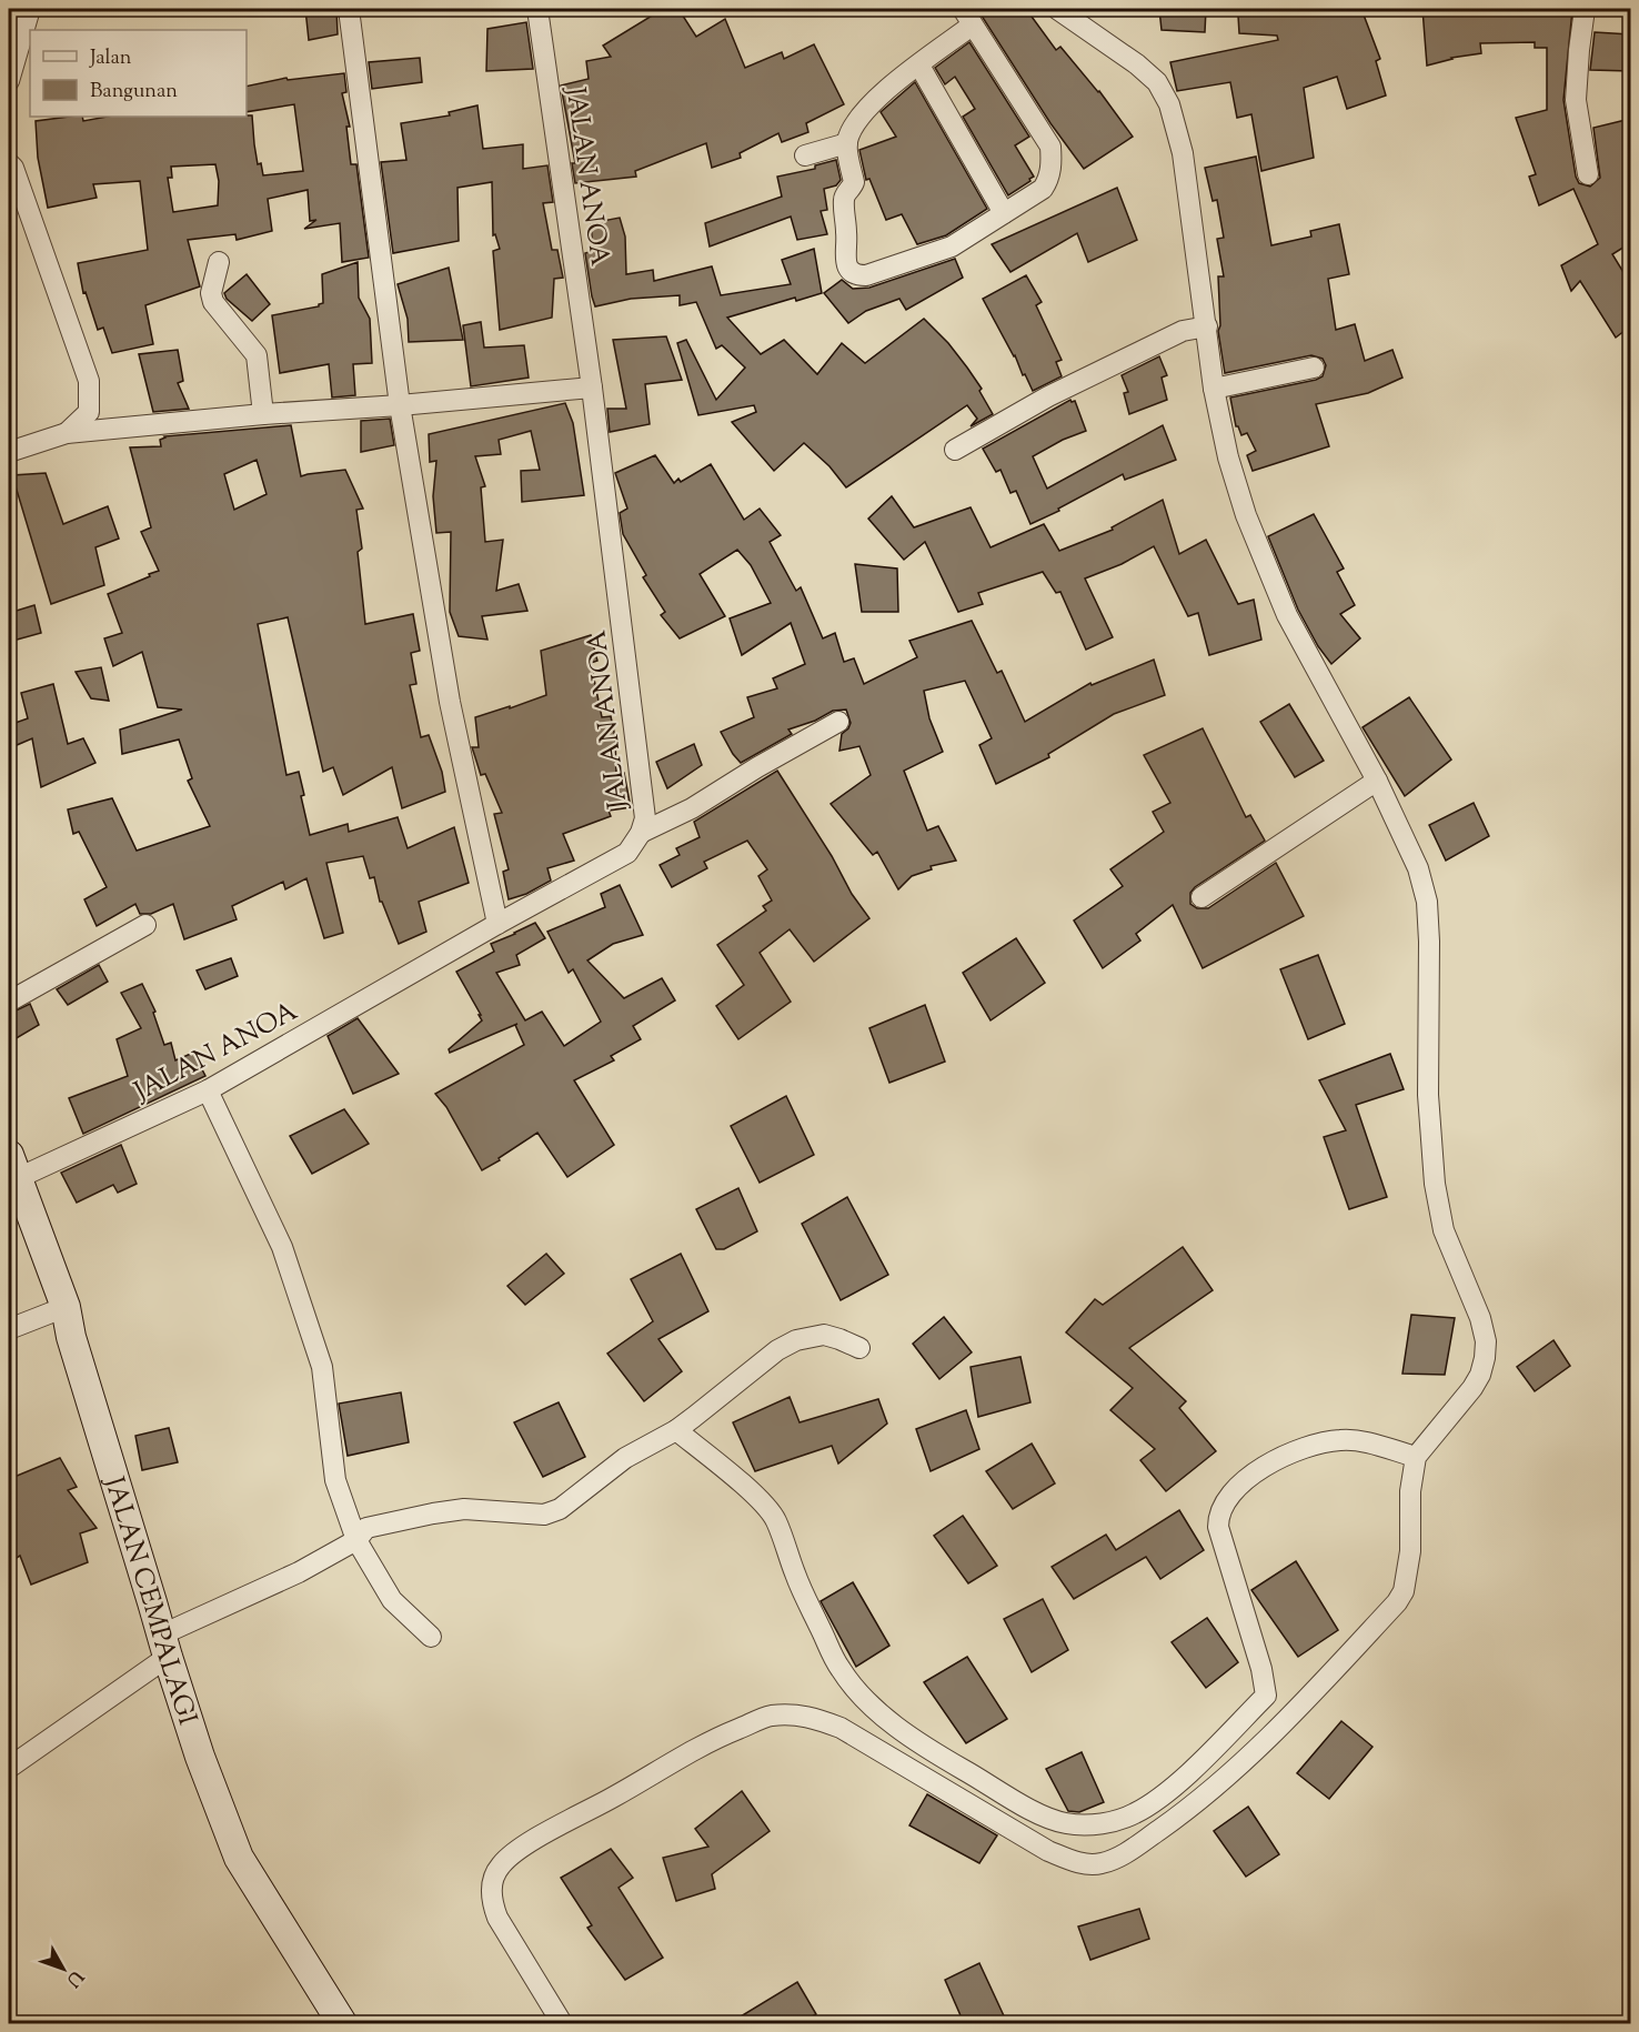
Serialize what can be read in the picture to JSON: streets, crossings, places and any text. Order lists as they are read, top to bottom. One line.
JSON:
{"streets":{"street":["JALAN ANOA","JALAN CEMPALAGI"]},"crossings":[["JALAN ANOA","JALAN CEMPALAGI"]],"legend":["Jalan","Bangunan"],"north":"bottom right"}
